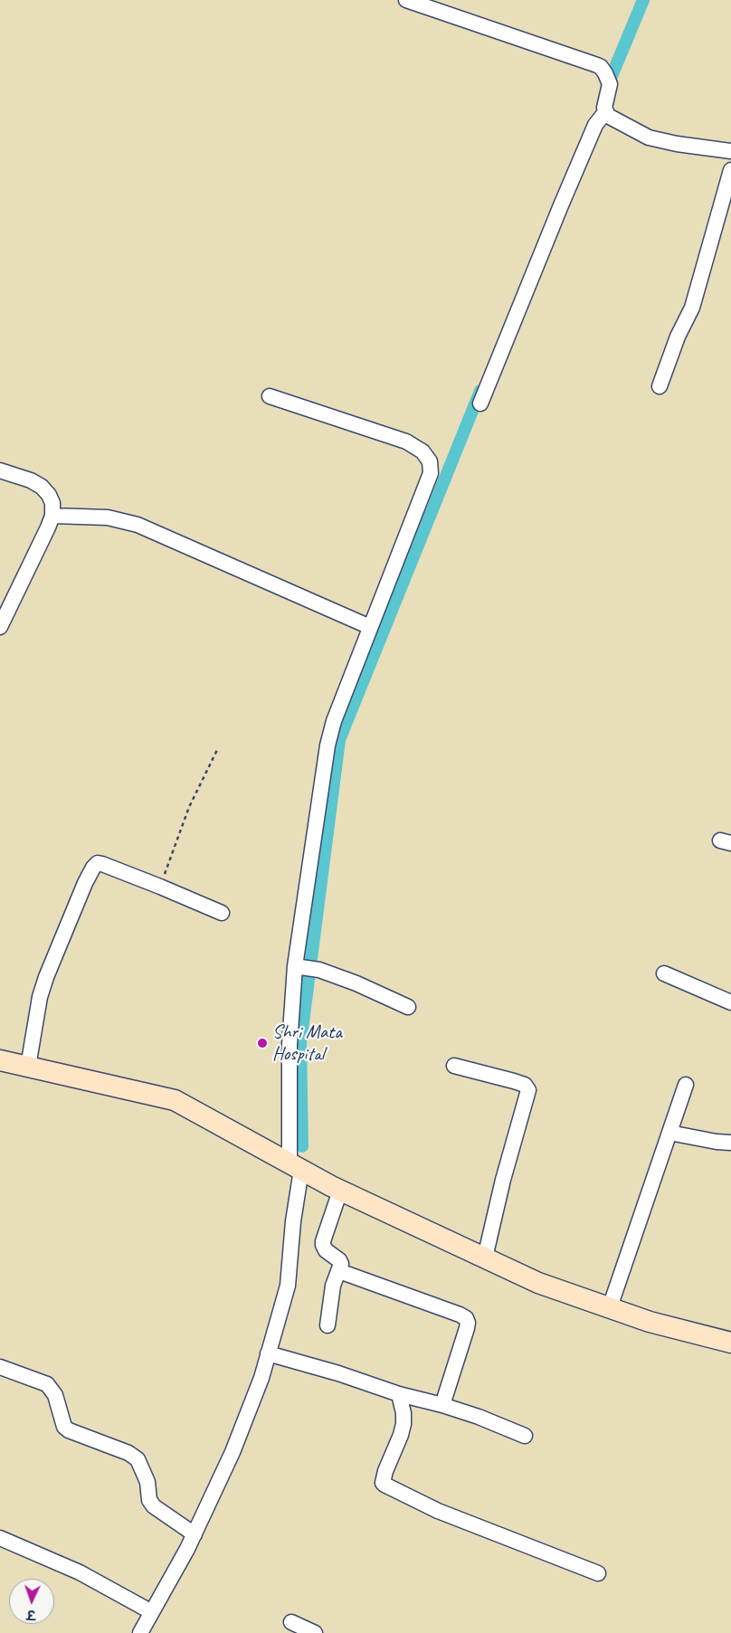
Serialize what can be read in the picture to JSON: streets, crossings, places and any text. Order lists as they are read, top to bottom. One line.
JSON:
{"places":["Shri Mata Hospital"],"north":"bottom"}
